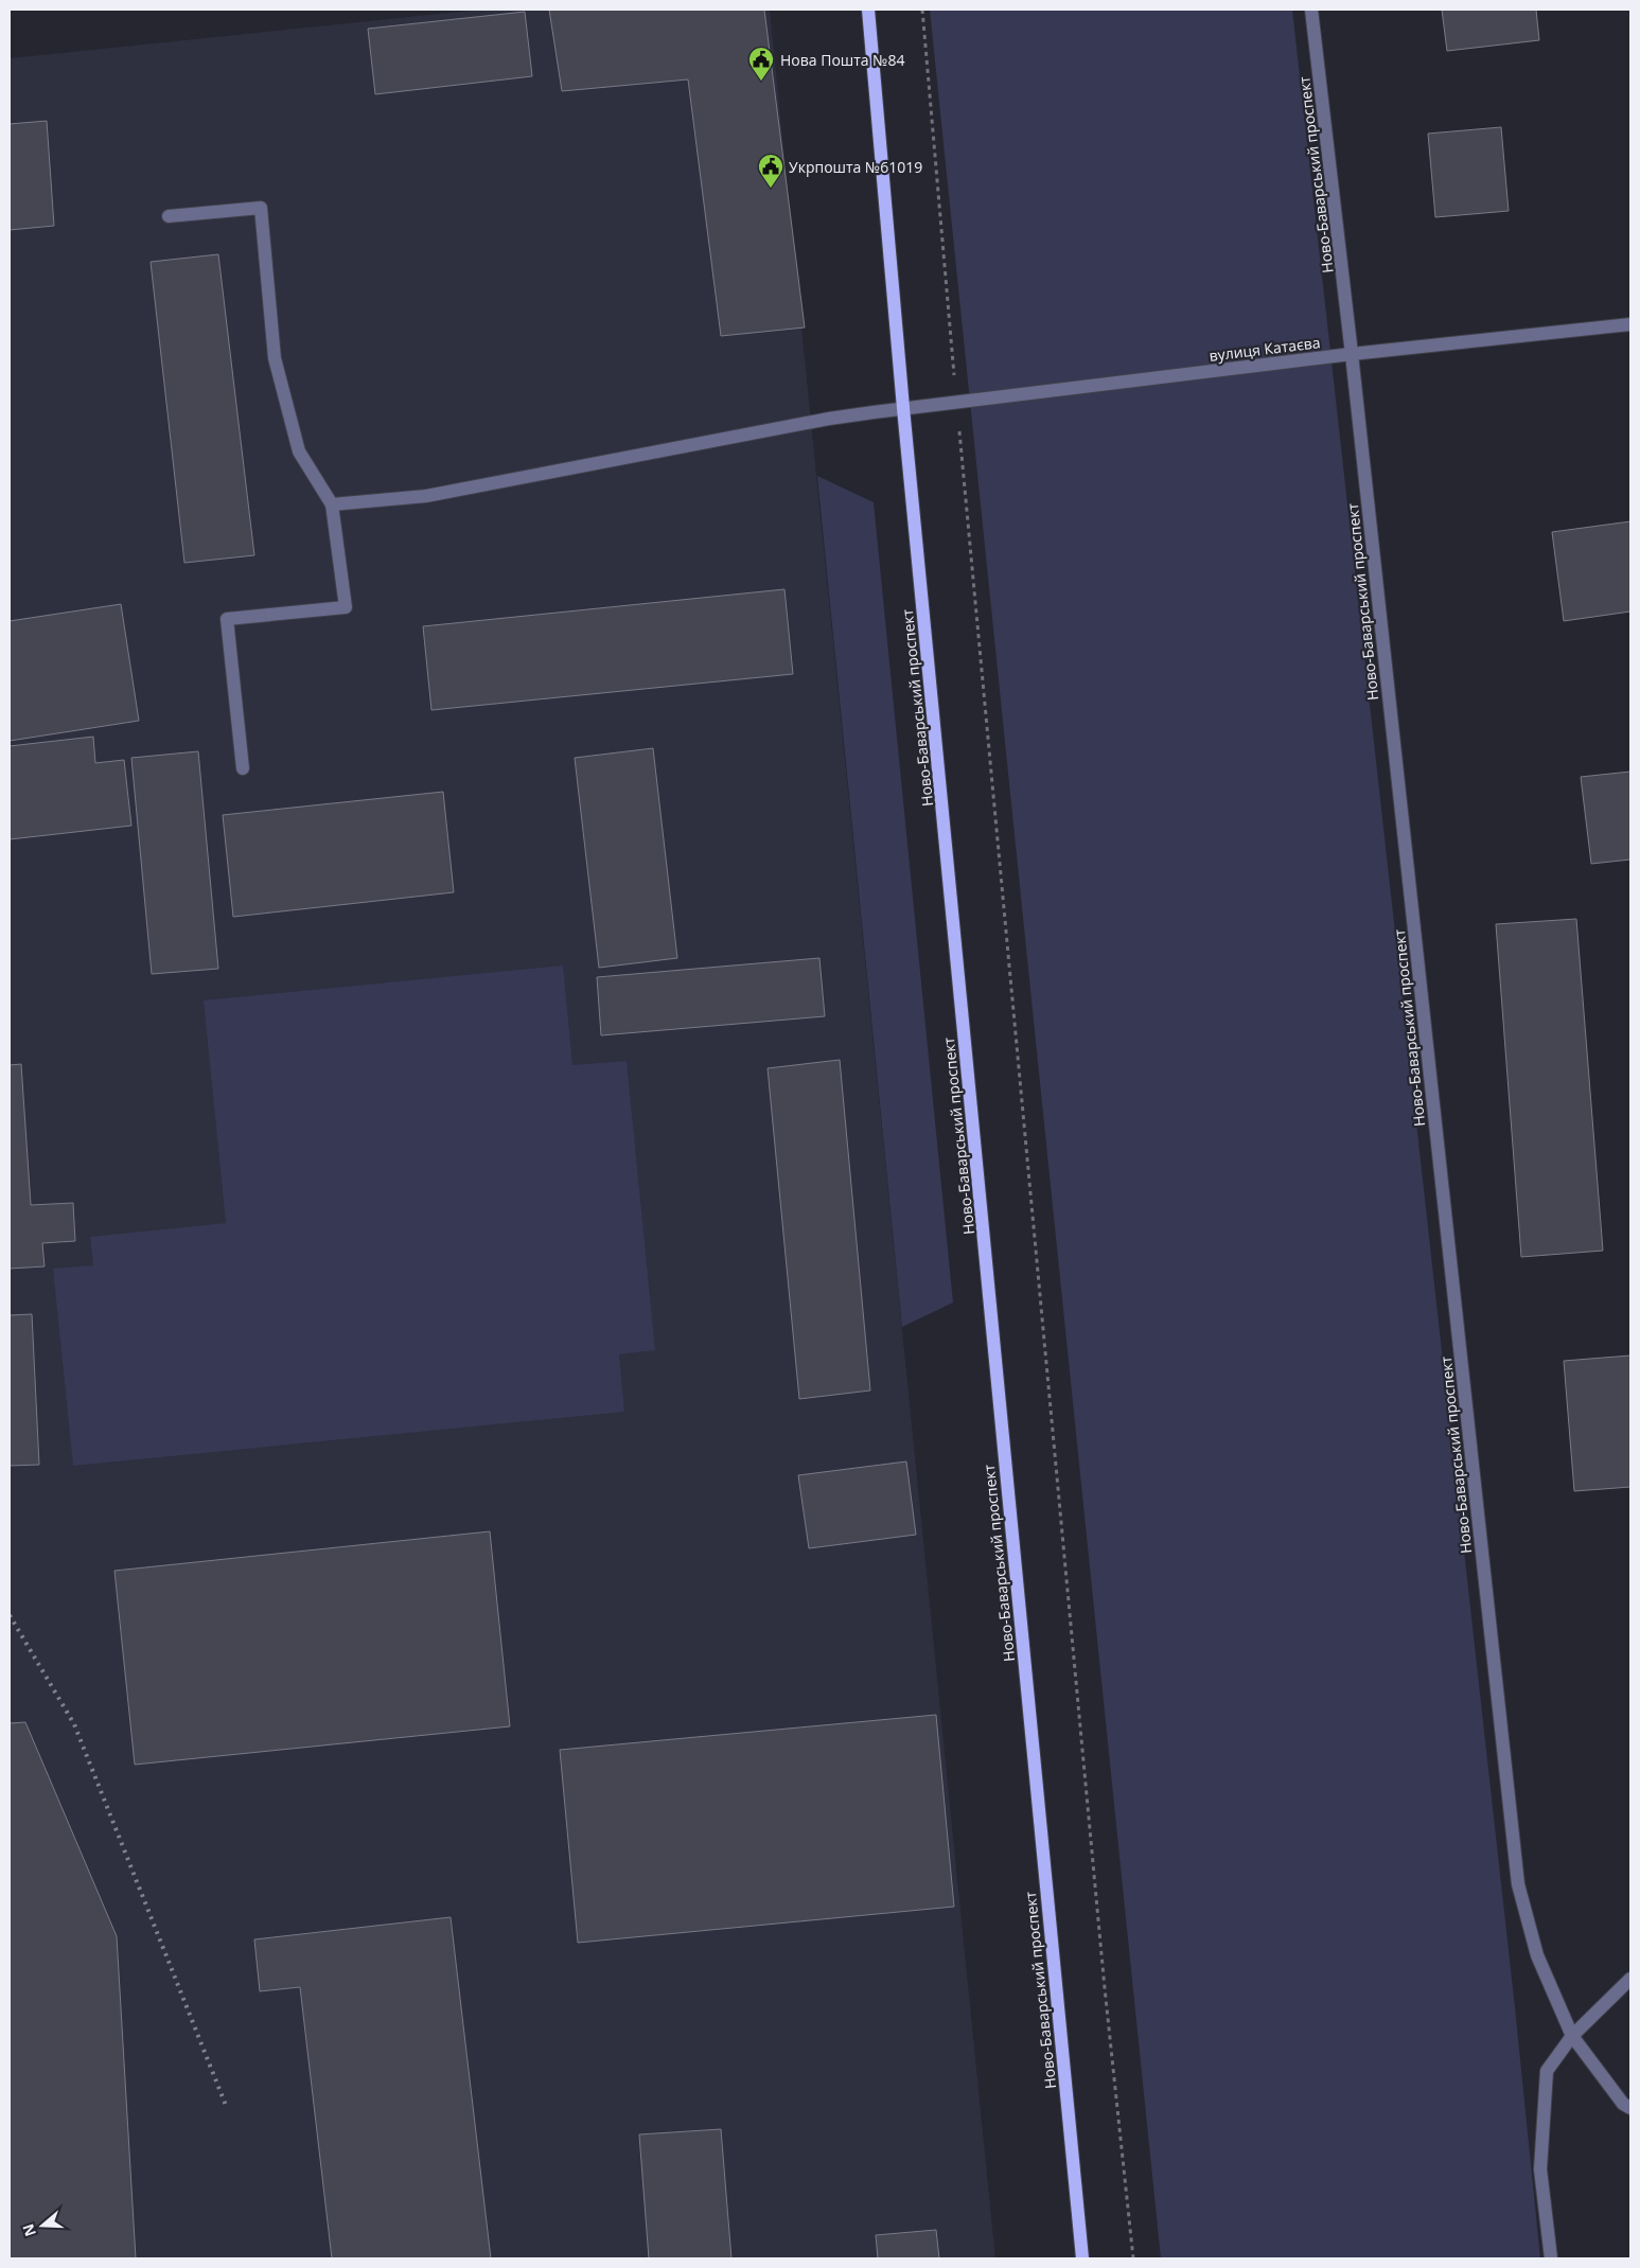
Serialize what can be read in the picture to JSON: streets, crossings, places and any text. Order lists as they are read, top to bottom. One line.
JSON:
{"streets":{"main road":["Ново-Баварський проспект"],"street":["вулиця Катаєва"]},"crossings":[["Ново-Баварський проспект","вулиця Катаєва"]],"places":{"public building":["Нова Пошта №84","Укрпошта №61019"]},"north":"left"}
